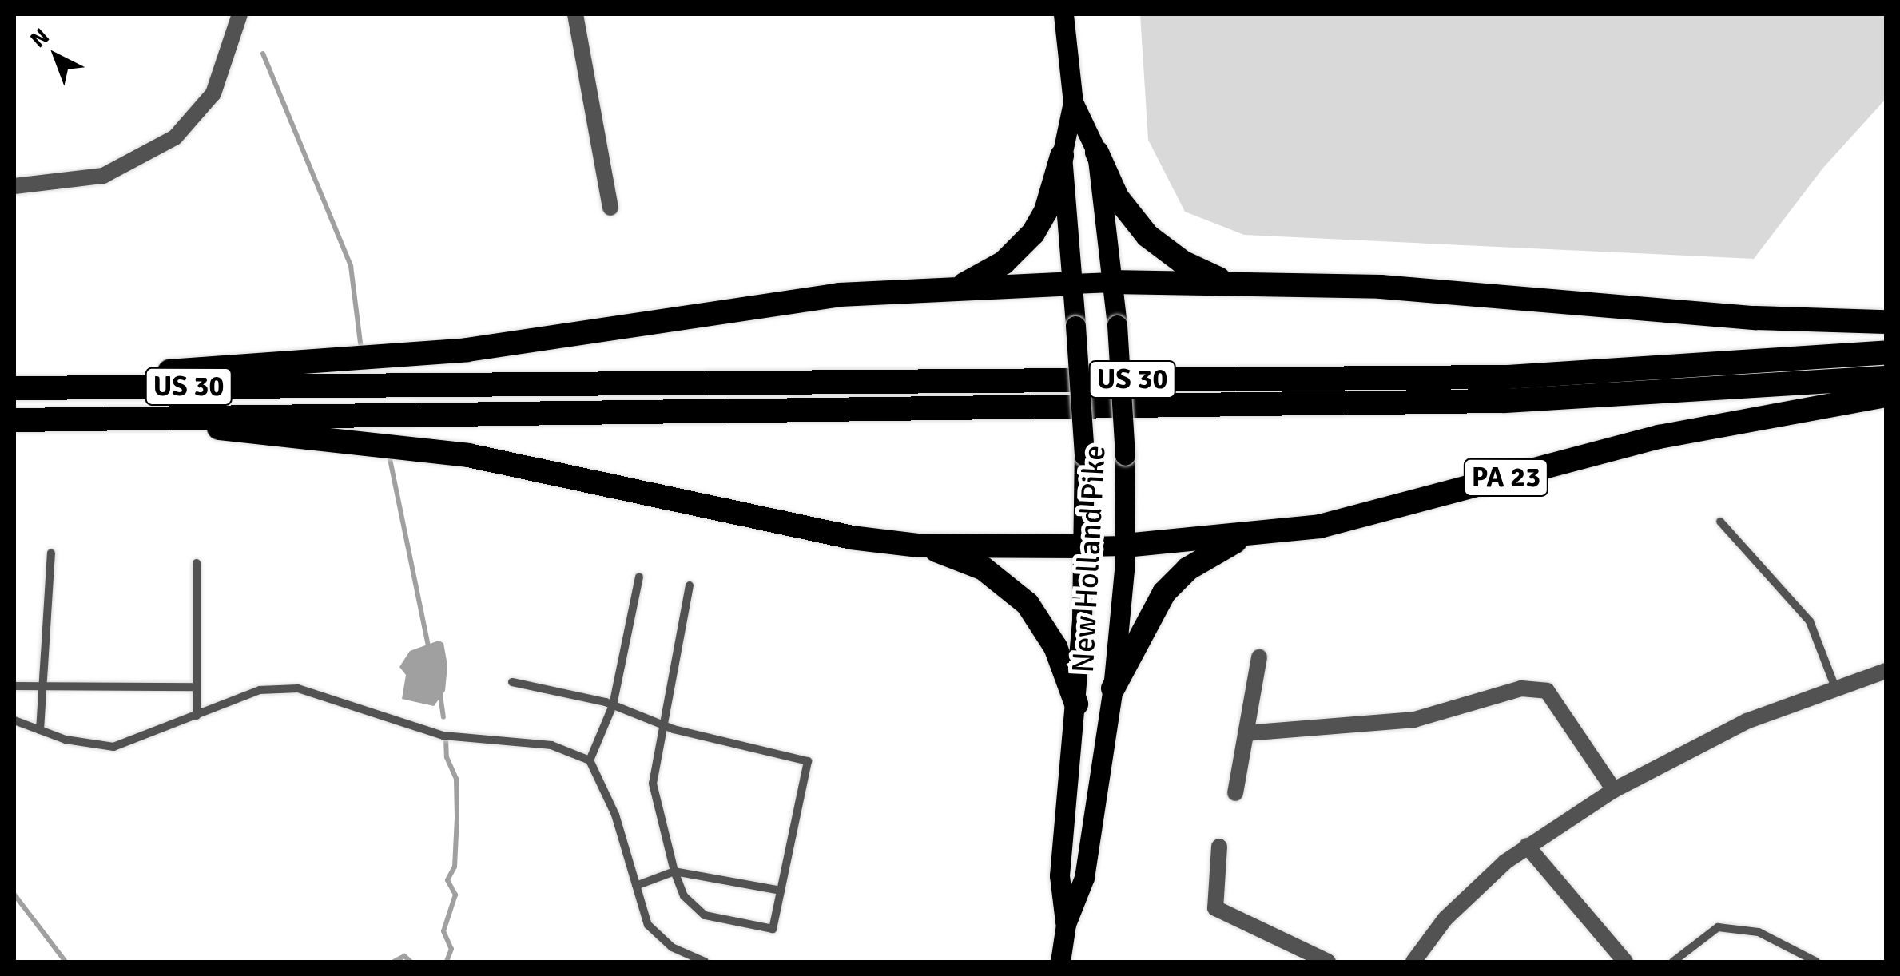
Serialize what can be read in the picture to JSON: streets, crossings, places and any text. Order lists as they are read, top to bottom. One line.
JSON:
{"streets":{"highway":["US 30","PA 23"],"main road":["New Holland Pike"]},"crossings":[["PA 23","New Holland Pike"]],"north":"top left"}
